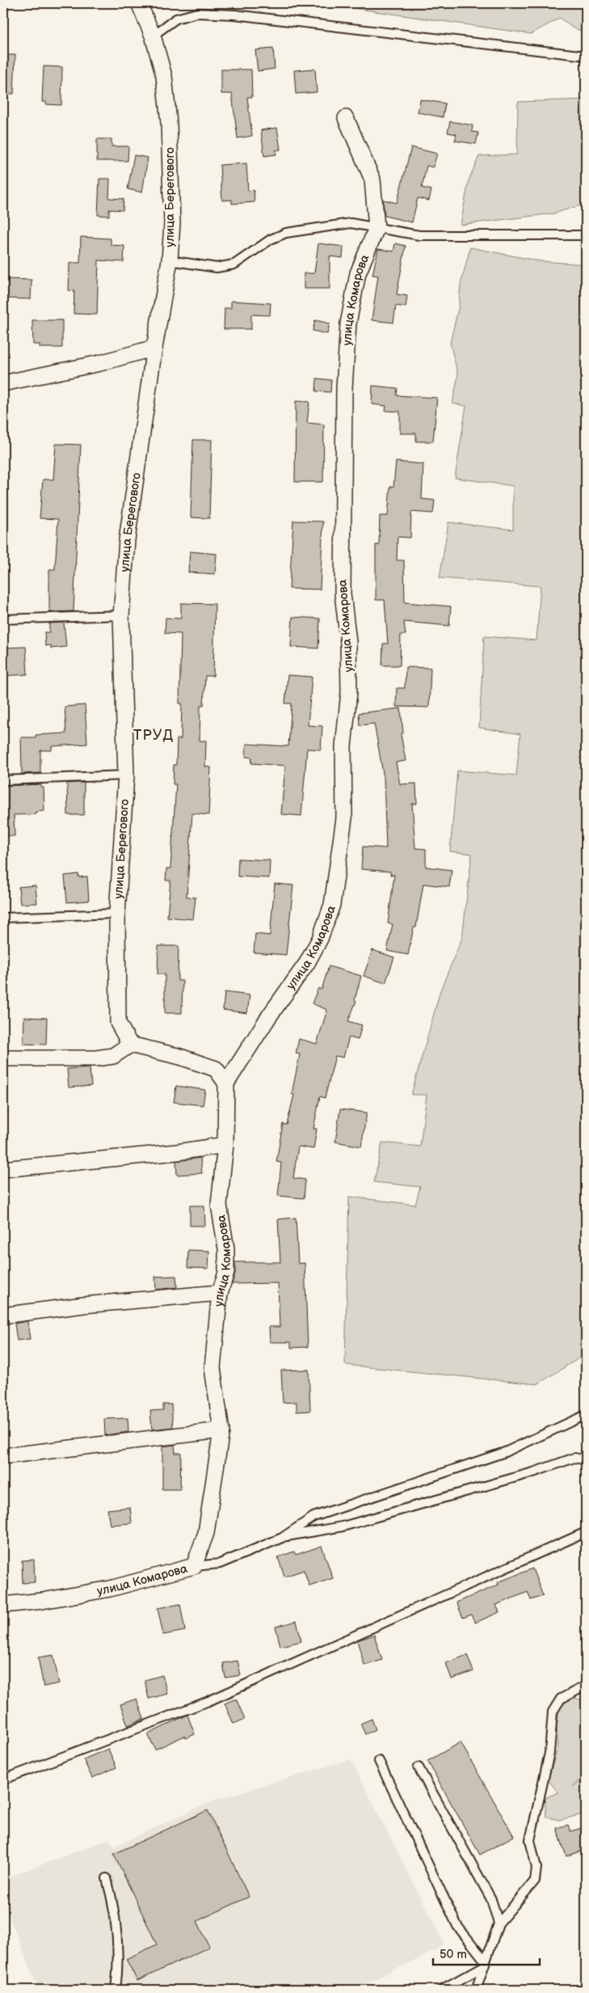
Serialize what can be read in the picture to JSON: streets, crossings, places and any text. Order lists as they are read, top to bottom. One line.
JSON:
{"streets":{"street":["улица Берегового","улица Комарова"]},"districts":["ТРУД"],"scale_bar":"50 m"}
